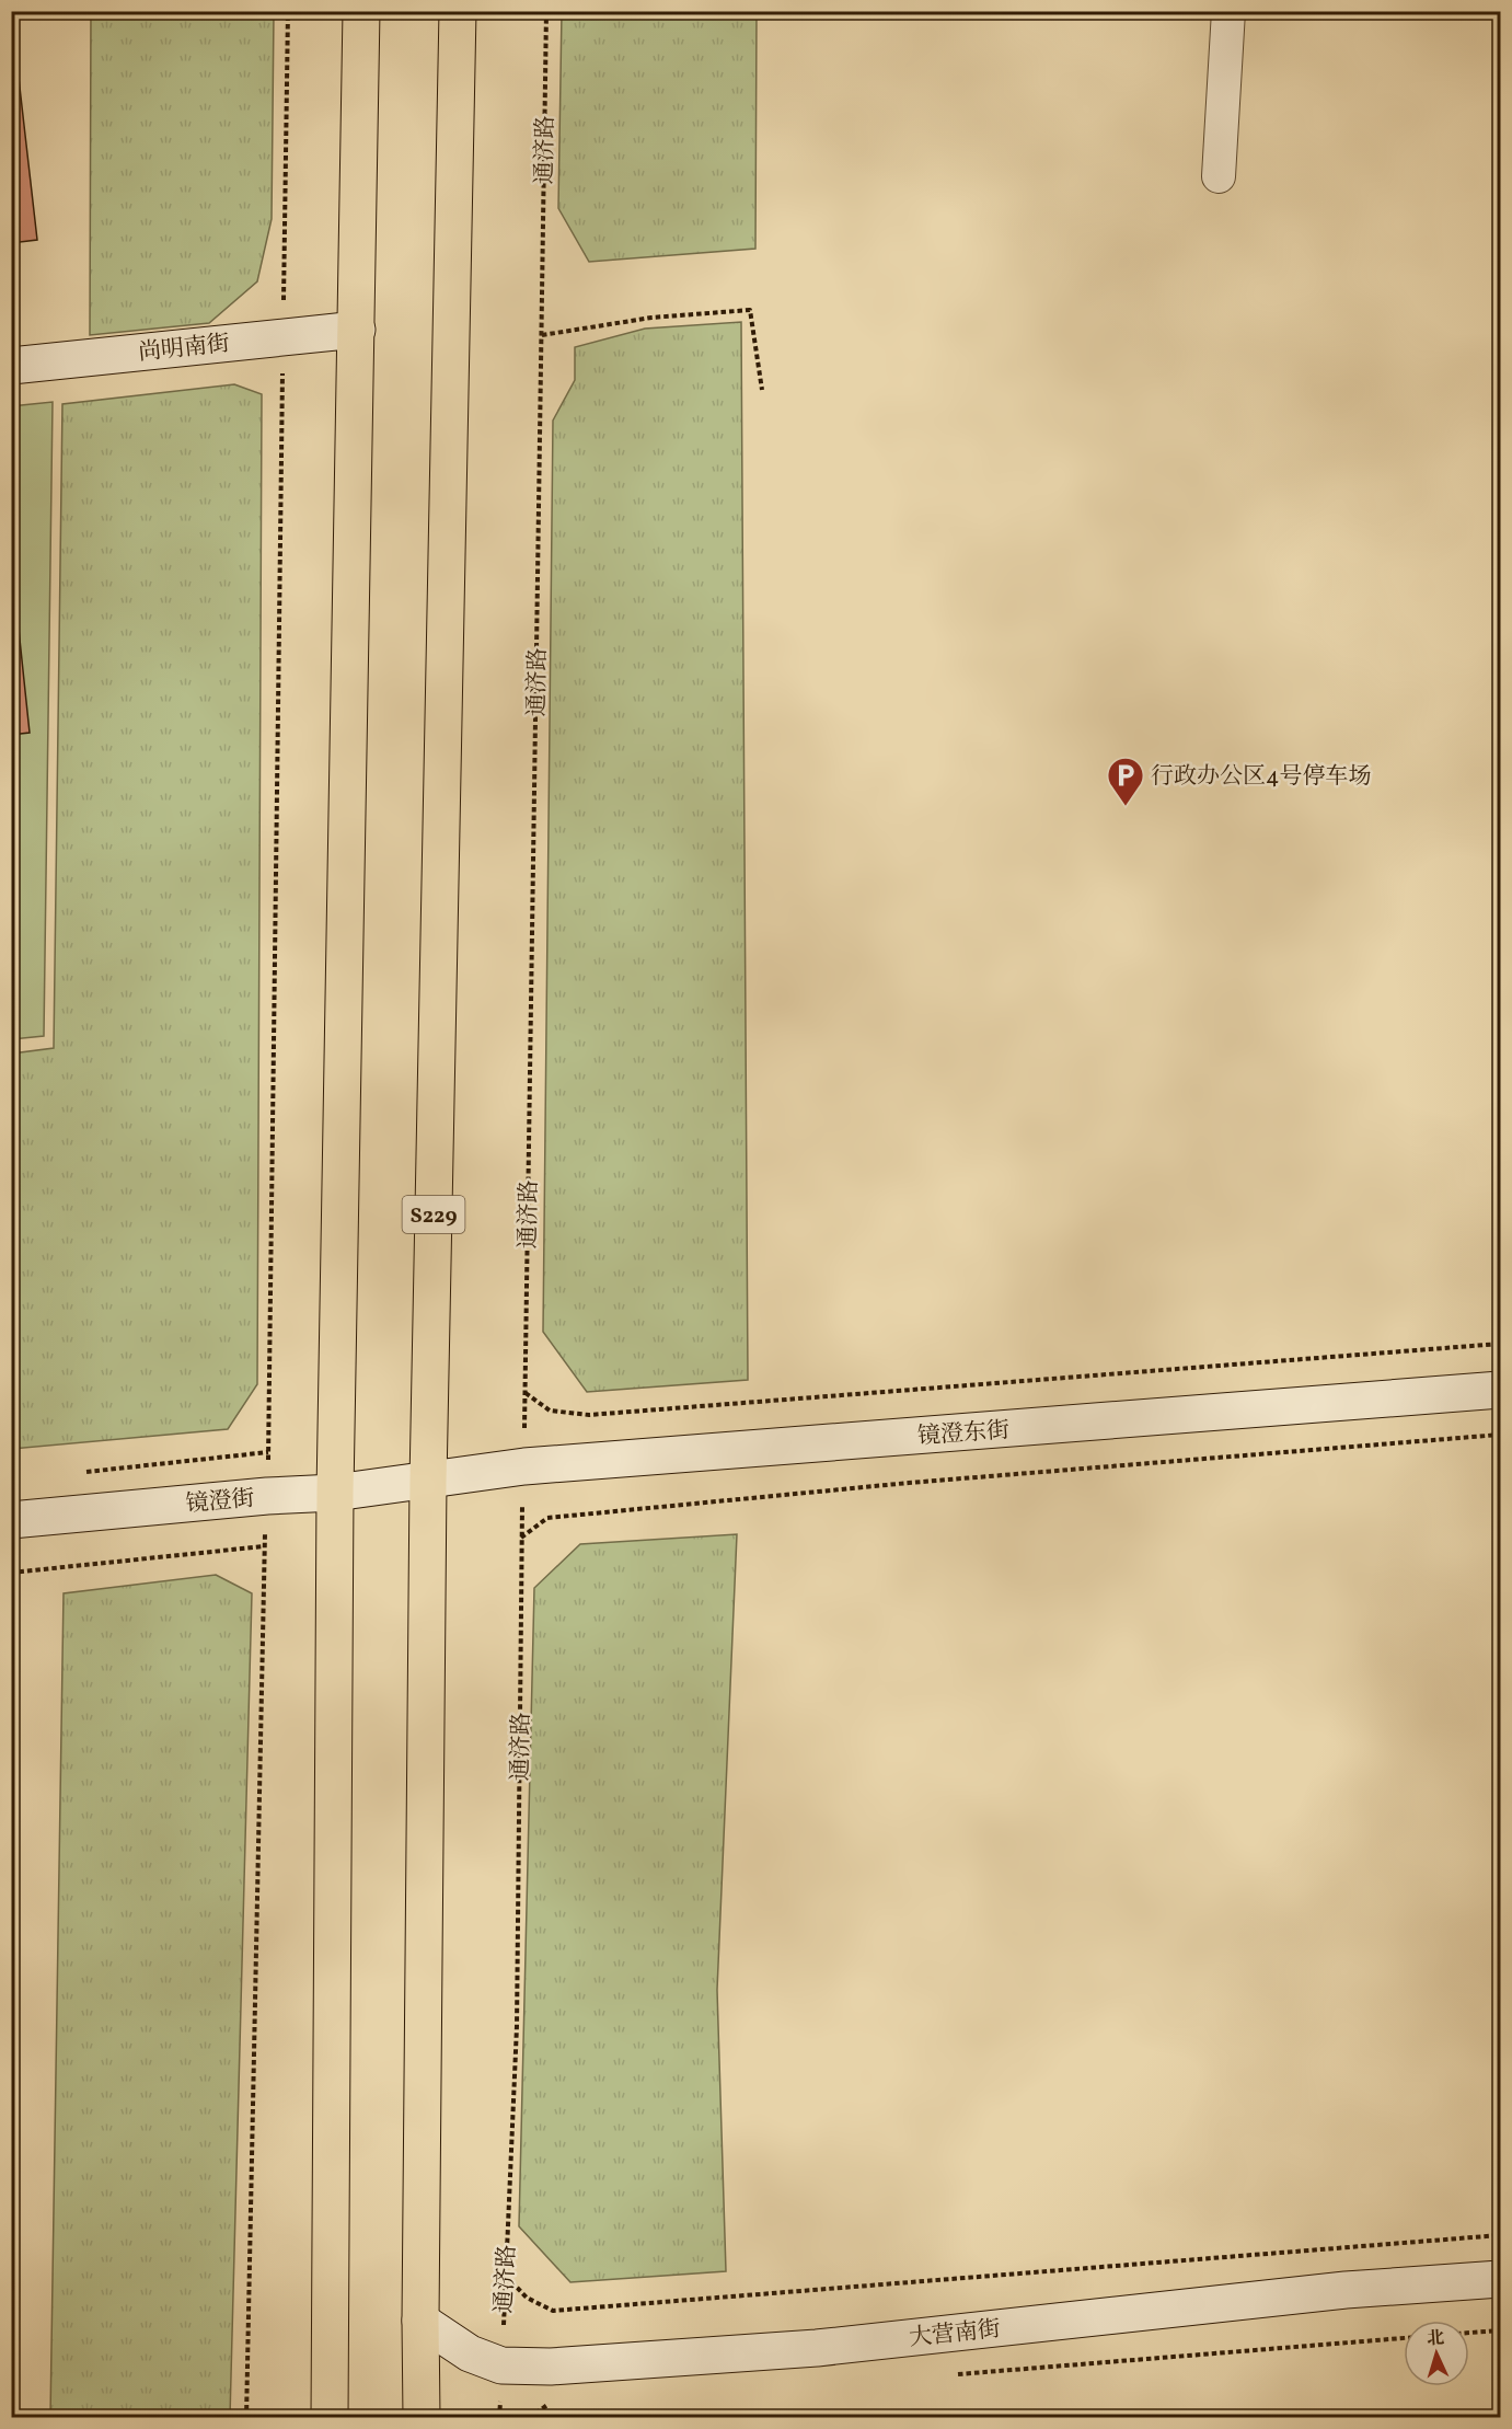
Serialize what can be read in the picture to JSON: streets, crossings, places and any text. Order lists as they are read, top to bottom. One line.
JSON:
{"streets":{"main road":["S229"],"street":["尚明南街","镜澄东街","镜澄街","大营南街"],"path":["通济路"]},"crossings":[["通济路","镜澄东街"],["通济路","大营南街"],["S229","镜澄东街"],["S229","镜澄街"],["S229","大营南街"],["镜澄东街","镜澄街"]],"places":{"parking":["行政办公区4号停车场"]},"north":"top"}
